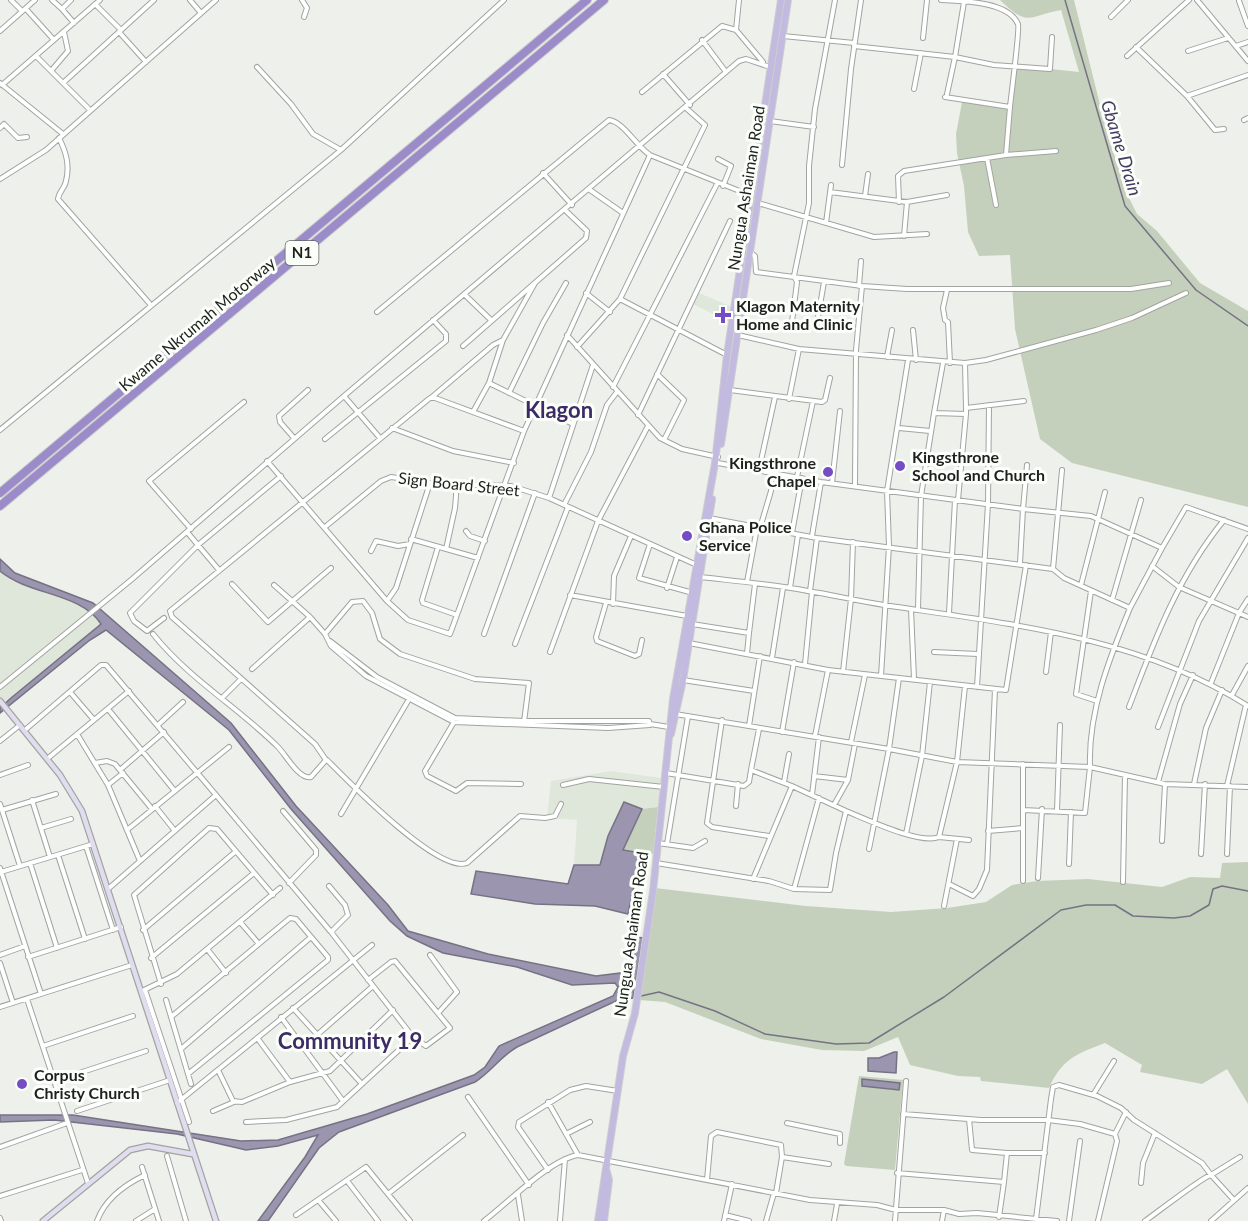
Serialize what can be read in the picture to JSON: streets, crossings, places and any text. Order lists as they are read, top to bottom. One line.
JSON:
{"streets":{"highway":["N1","Kwame Nkrumah Motorway"],"main road":["Nungua Ashaiman Road"],"street":["Sign Board Street"]},"crossings":[["Nungua Ashaiman Road","Sign Board Street"]],"districts":["Klagon","Community 19"],"water":["Gbame Drain"],"places":{"health":["Klagon Maternity Home and Clinic"],"other":["Kingsthrone School and Church","Kingsthrone Chapel","Ghana Police Service","Corpus Christy Church"]}}
